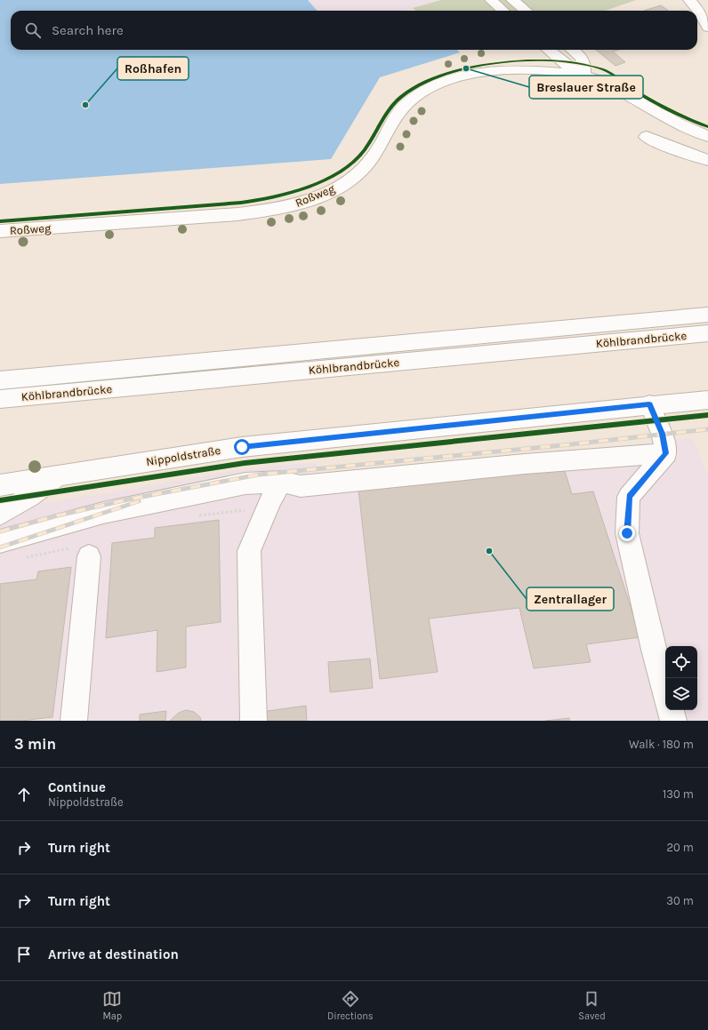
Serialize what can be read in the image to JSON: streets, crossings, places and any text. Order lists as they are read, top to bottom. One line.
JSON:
{"streets":{"street":["Roßweg","Köhlbrandbrücke","Nippoldstraße"]},"places":["Breslauer Straße","Roßhafen","Zentrallager"],"page":{"search":"Search here","heading":["3 min","Walk · 180 m"],"list":[["Continue","Nippoldstraße","130 m"],["Turn right","20 m"],["Turn right","30 m"],"Arrive at destination"],"nav":["Map","Directions","Saved"]}}
